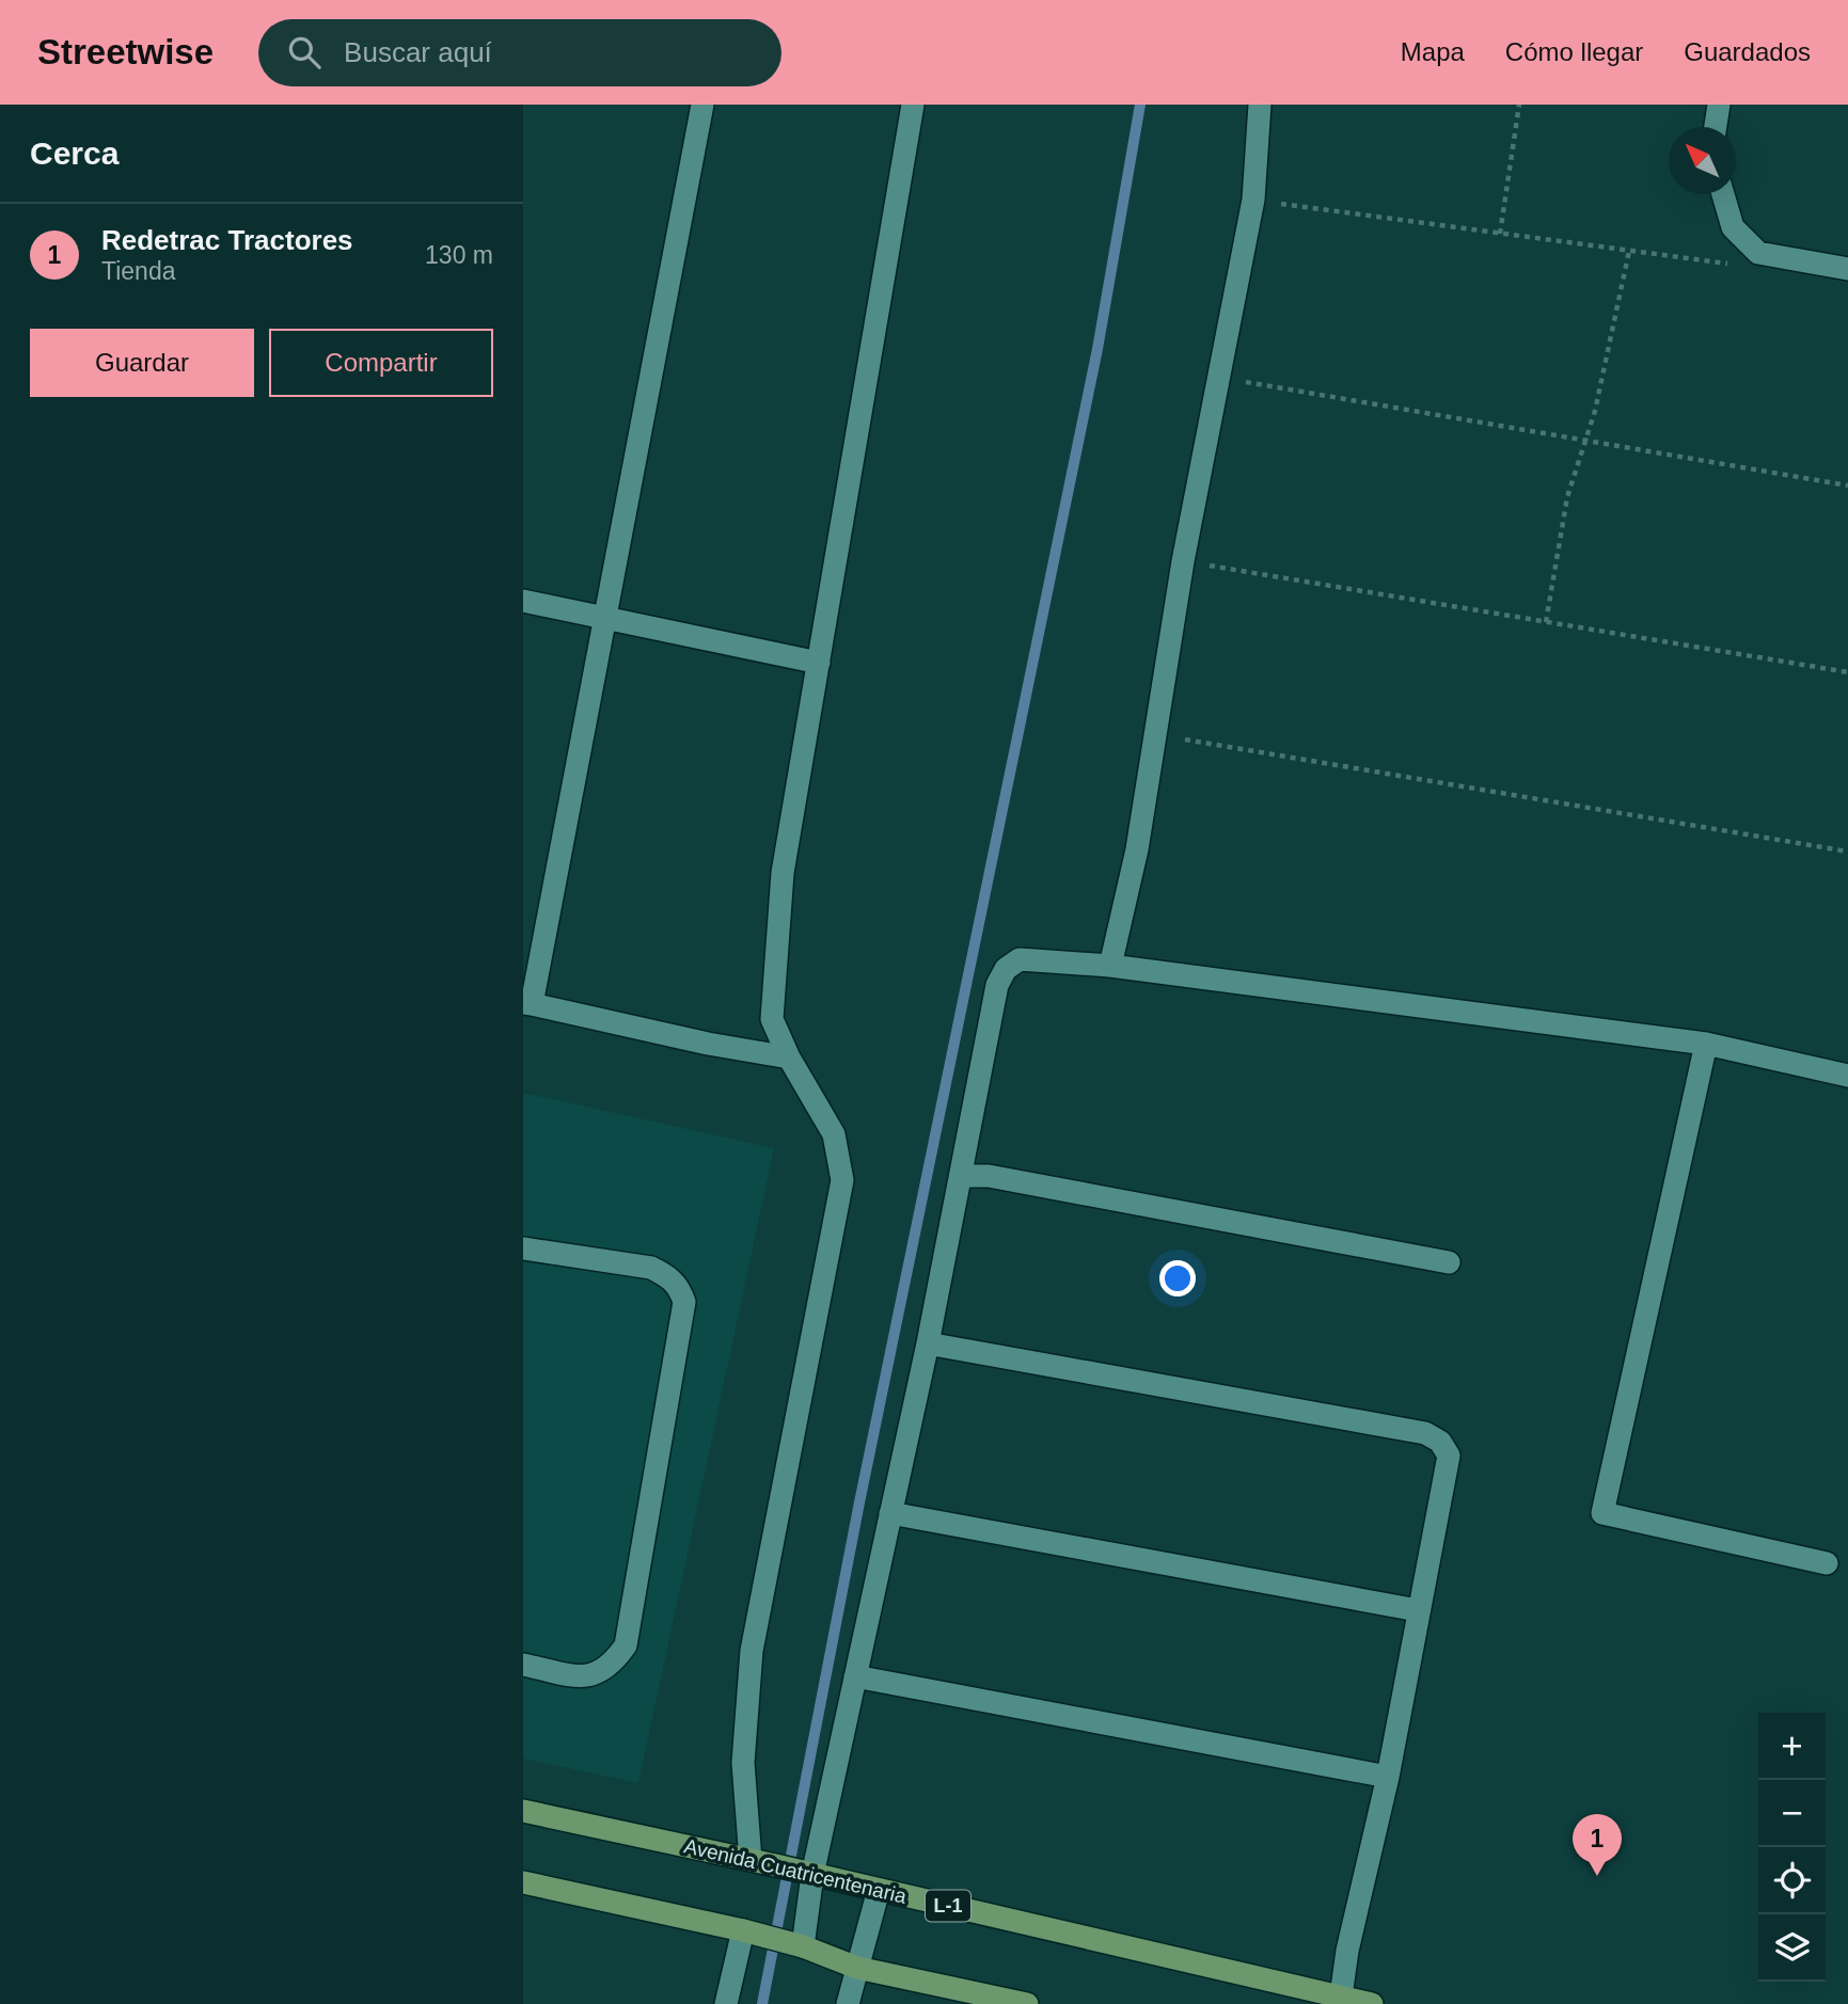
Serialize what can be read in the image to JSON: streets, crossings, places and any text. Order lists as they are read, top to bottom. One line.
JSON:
{"streets":{"main road":["Avenida Cuatricentenaria","L-1"]},"north":"top left","page":{"header":"Streetwise","search":"Buscar aquí","nav":["Mapa","Cómo llegar","Guardados"],"heading":"Cerca","list":[{"mark":"1","name":"Redetrac Tractores","note":"Tienda","value":"130 m"}],"buttons":["Guardar","Compartir"],"map_buttons":["+","−"],"pins":"1"}}
